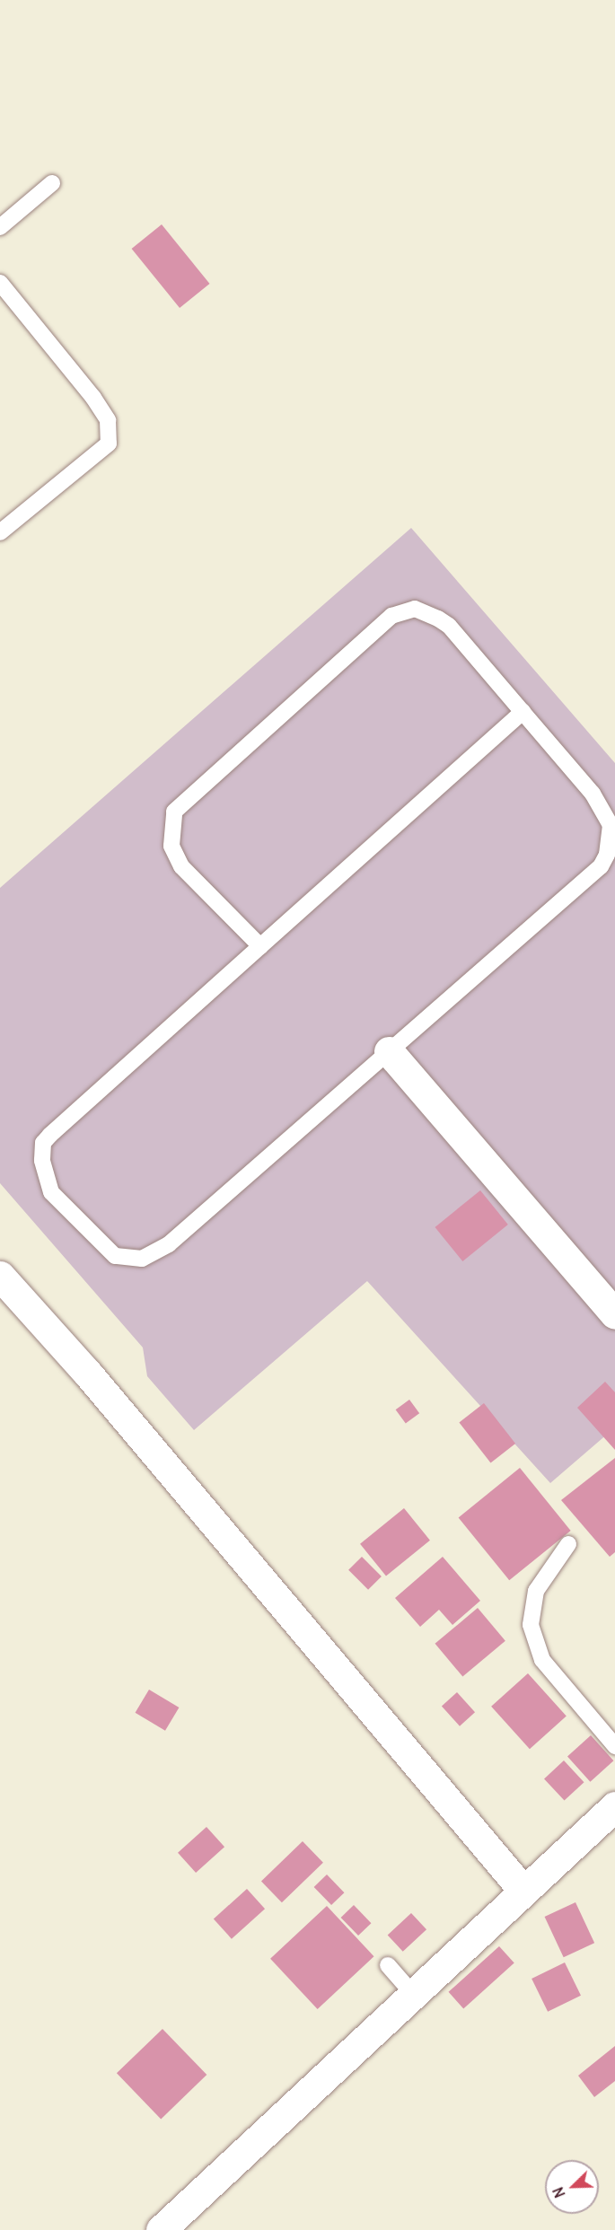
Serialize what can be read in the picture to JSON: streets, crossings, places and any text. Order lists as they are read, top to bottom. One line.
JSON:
{"north":"bottom left"}
